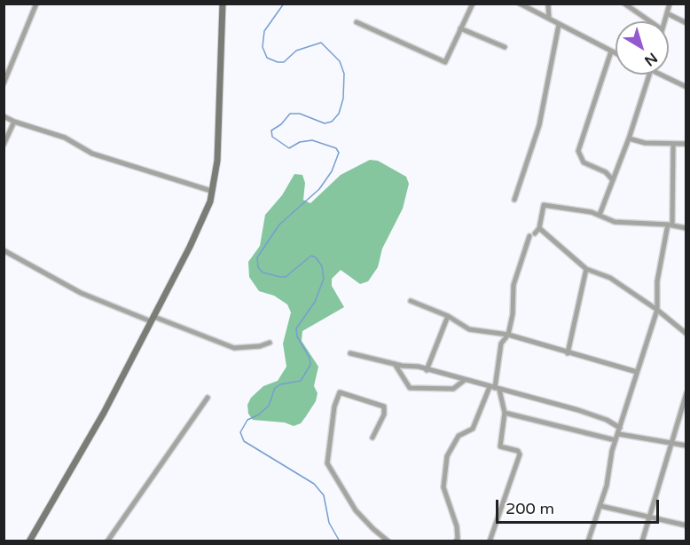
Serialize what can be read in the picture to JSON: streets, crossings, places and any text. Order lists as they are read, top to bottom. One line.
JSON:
{"scale_bar":"200 m","north":"bottom right"}
